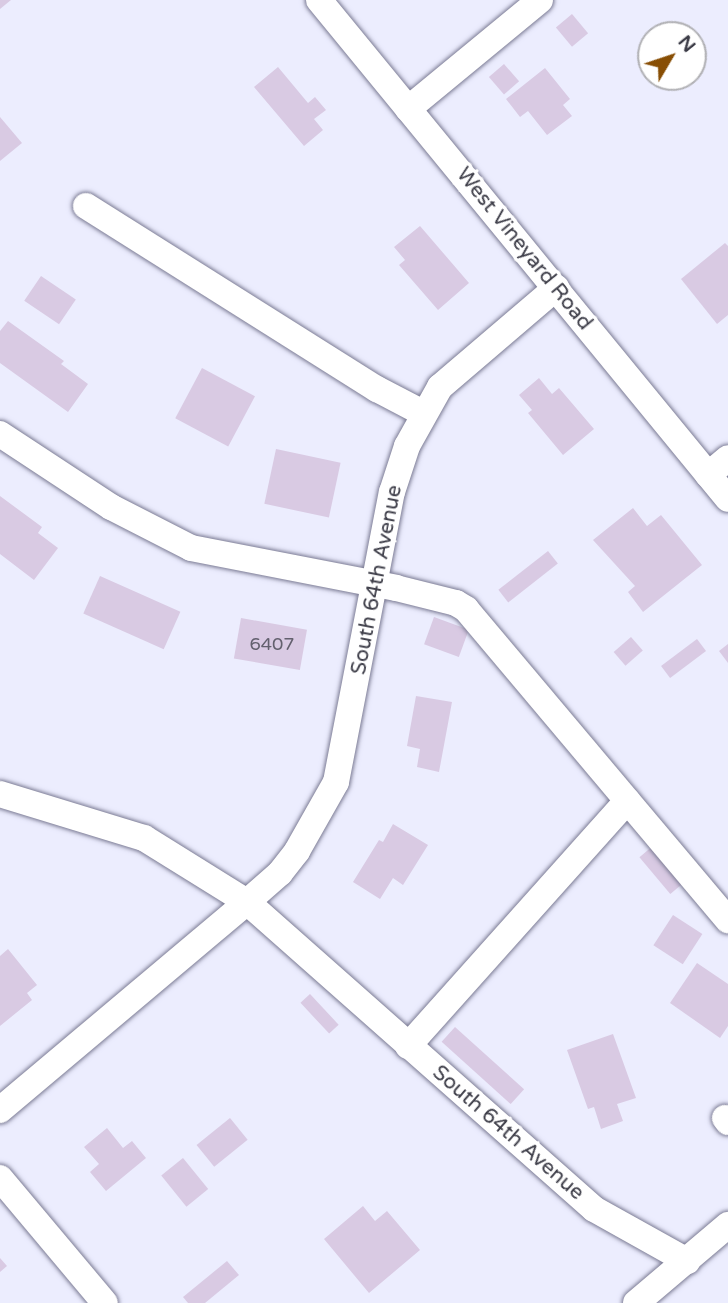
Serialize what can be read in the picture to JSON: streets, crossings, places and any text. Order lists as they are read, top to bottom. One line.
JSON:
{"streets":{"street":["West Vineyard Road","South 64th Avenue"]},"crossings":[["West Vineyard Road","South 64th Avenue"]],"house_numbers":["6407"],"north":"top right"}
